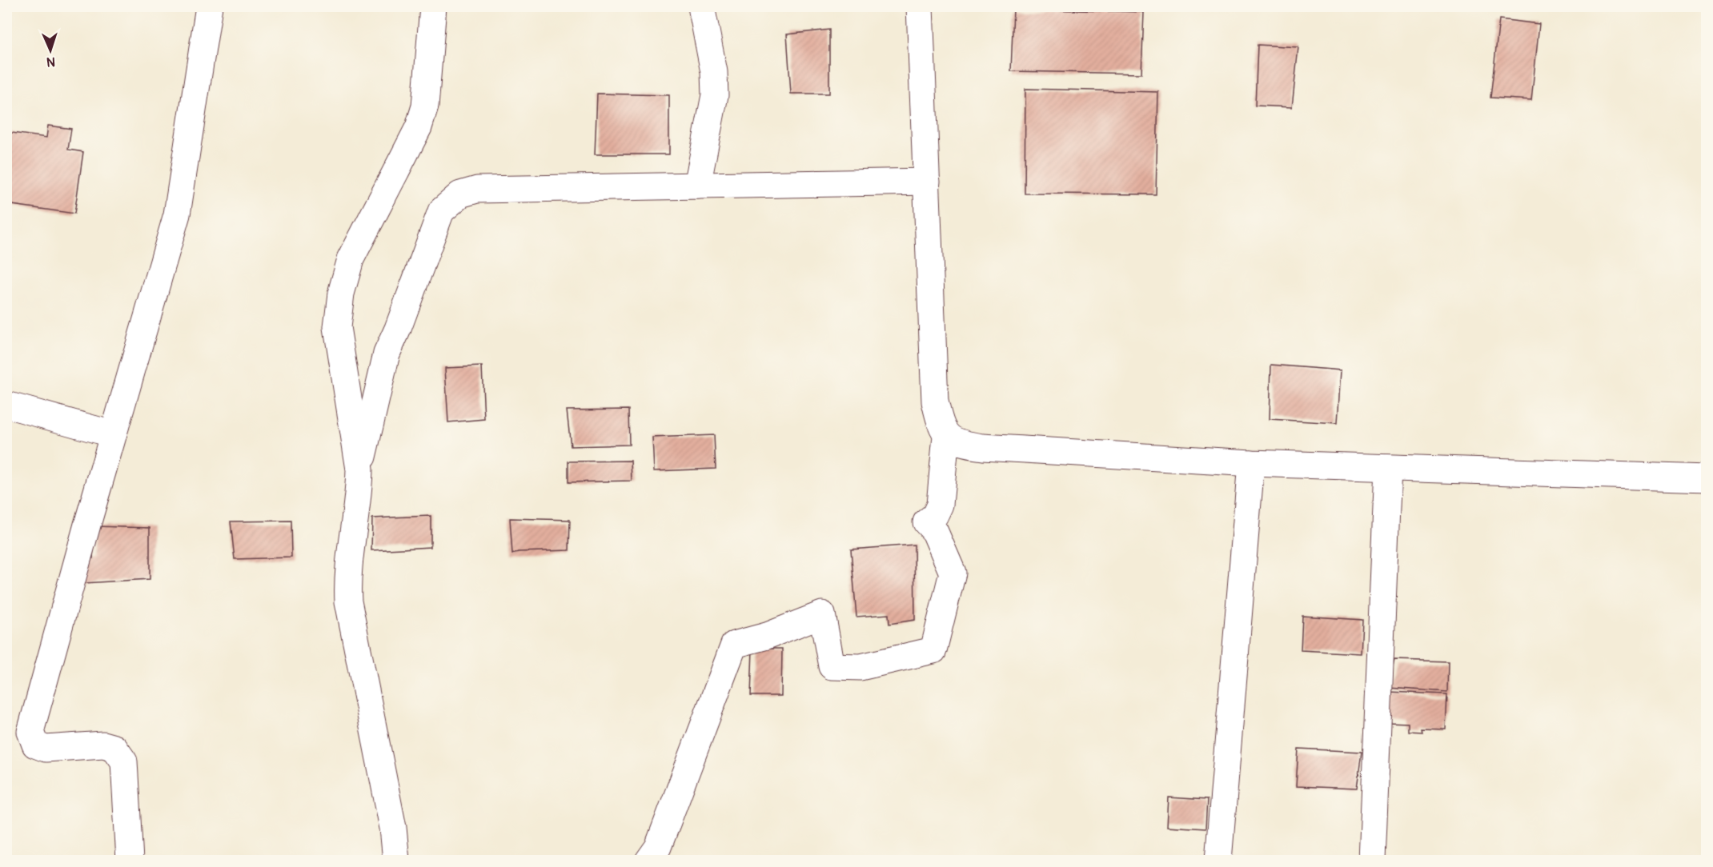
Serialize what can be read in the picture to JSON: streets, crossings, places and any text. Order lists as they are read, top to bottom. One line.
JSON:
{"north":"bottom"}
